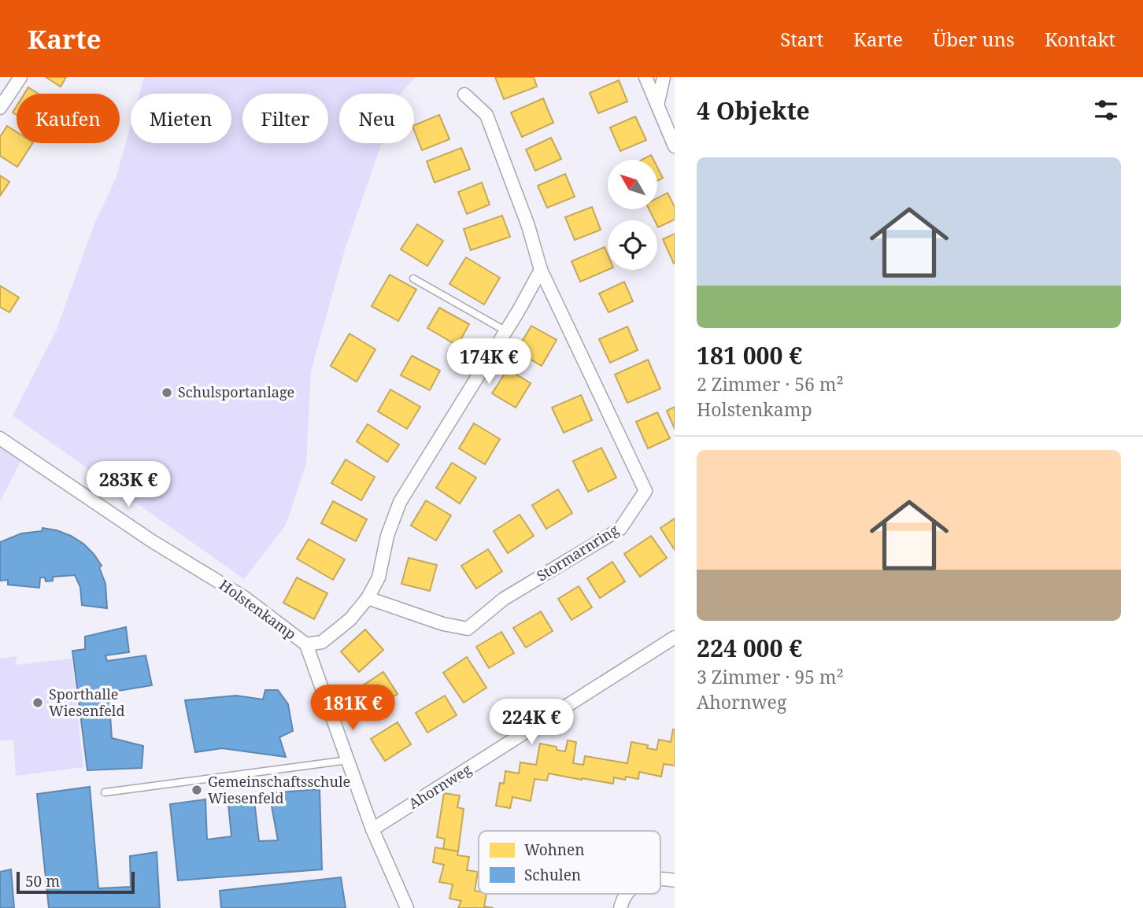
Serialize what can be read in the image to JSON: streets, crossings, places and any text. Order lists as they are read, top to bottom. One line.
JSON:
{"streets":{"street":["Stormarnring","Holstenkamp","Ahornweg"]},"crossings":[["Holstenkamp","Ahornweg"]],"places":["Schulsportanlage","Sporthalle Wiesenfeld","Gemeinschaftsschule Wiesenfeld"],"legend":["Wohnen","Schulen"],"scale_bar":"50 m","north":"top left","page":{"header":"Karte","nav":["Start","Karte","Über uns","Kontakt"],"heading":"4 Objekte","chip":["Kaufen","Mieten","Filter","Neu"],"list":[{"name":"181 000 €","note":"2 Zimmer · 56 m² · Holstenkamp"},{"name":"224 000 €","note":"3 Zimmer · 95 m² · Ahornweg"}],"price":["174K €","283K €","181K €","224K €"],"scale":"50 m"}}
